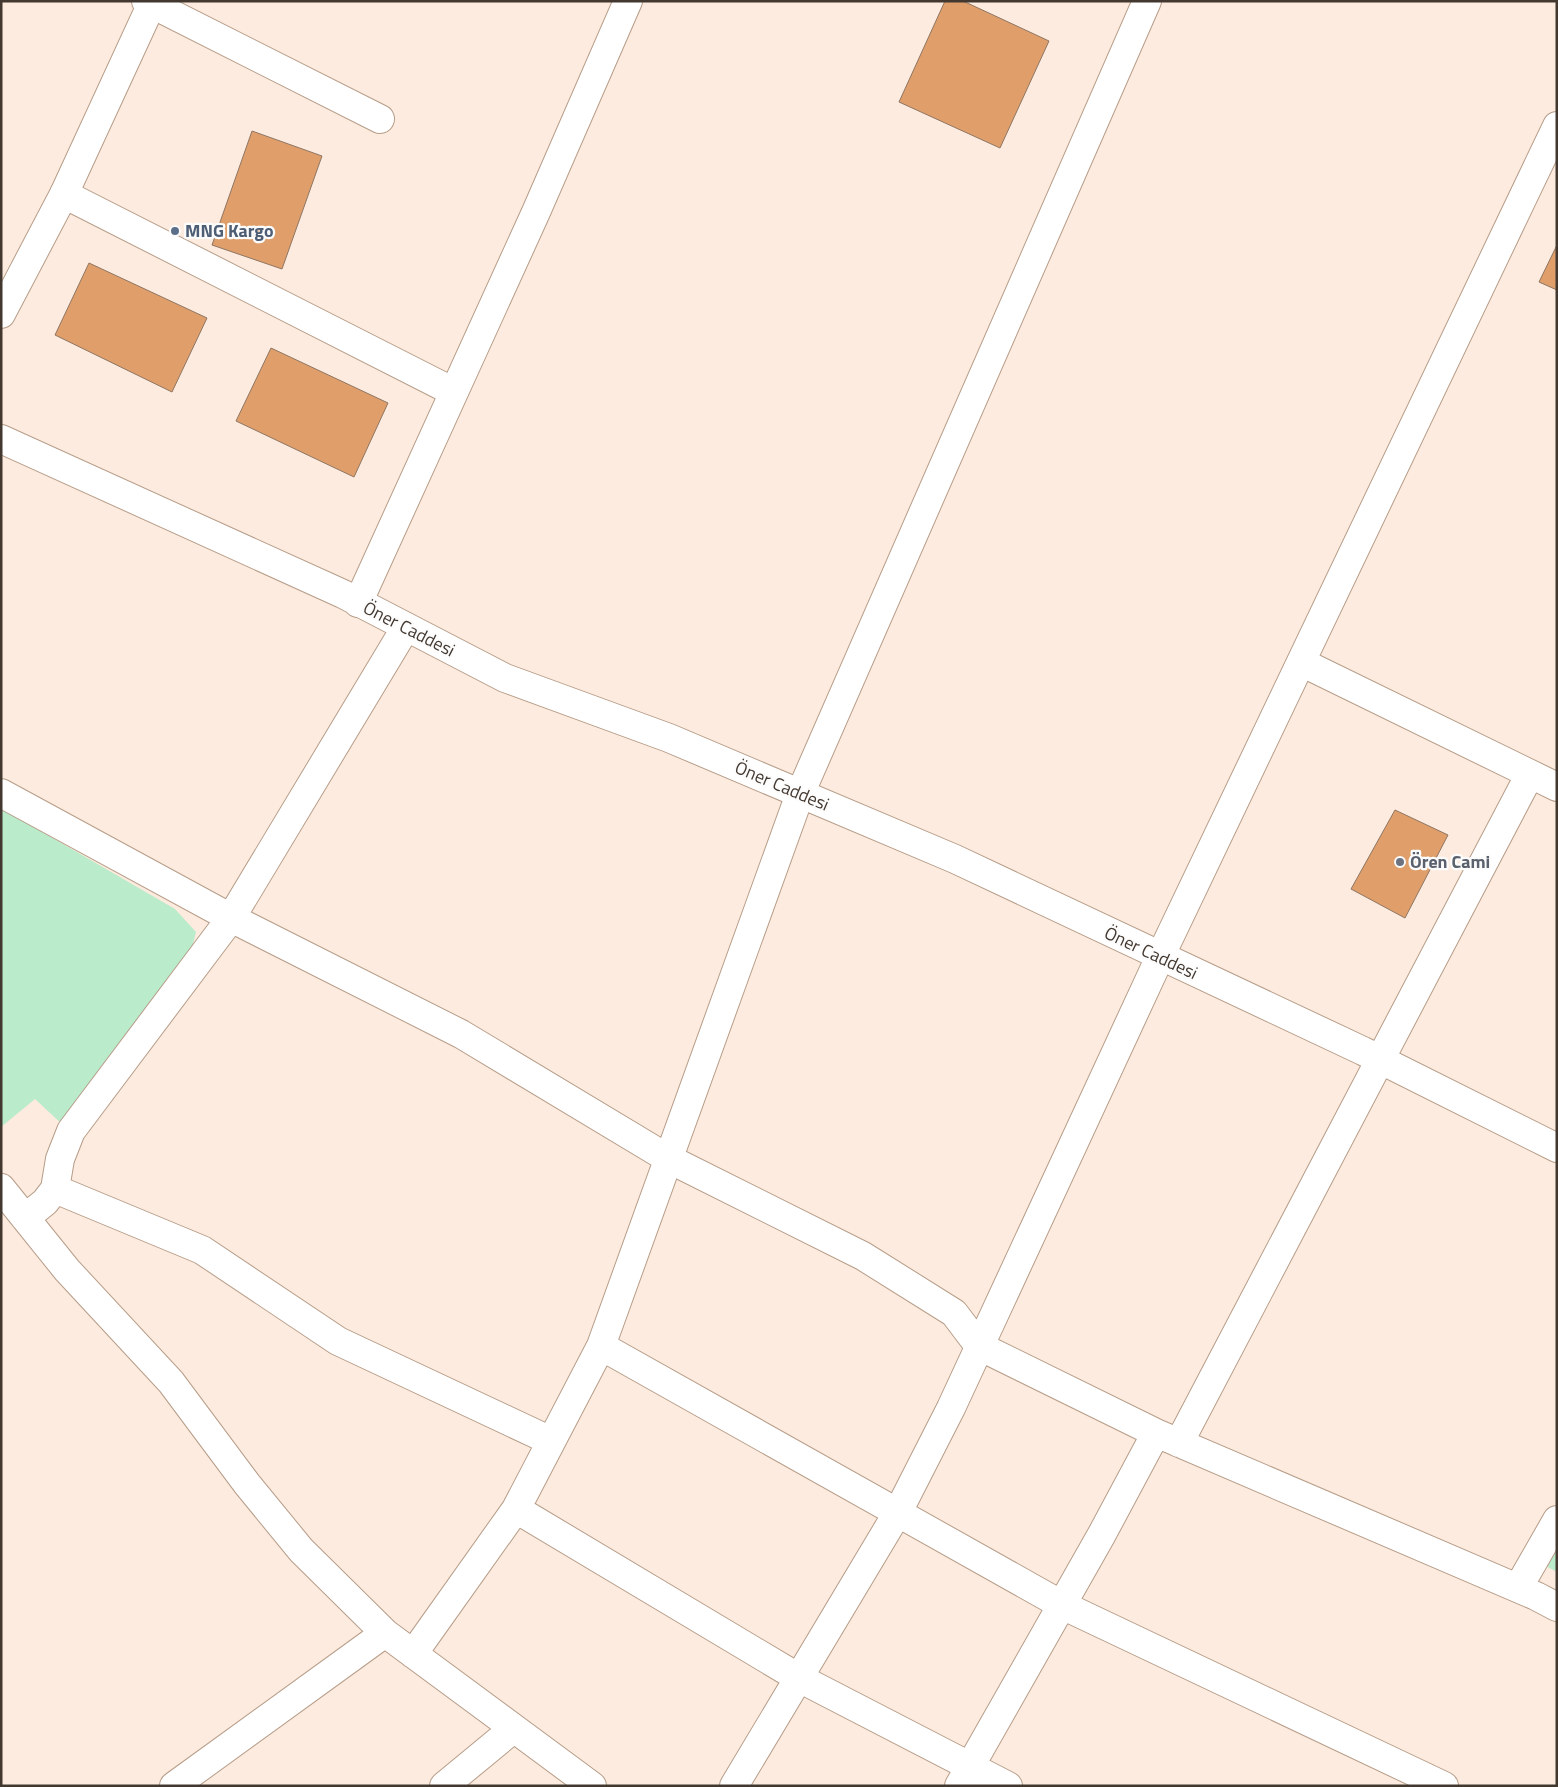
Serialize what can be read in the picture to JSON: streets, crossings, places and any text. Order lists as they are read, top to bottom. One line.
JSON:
{"streets":{"street":["Öner Caddesi"]},"places":["MNG Kargo","Ören Cami"]}
